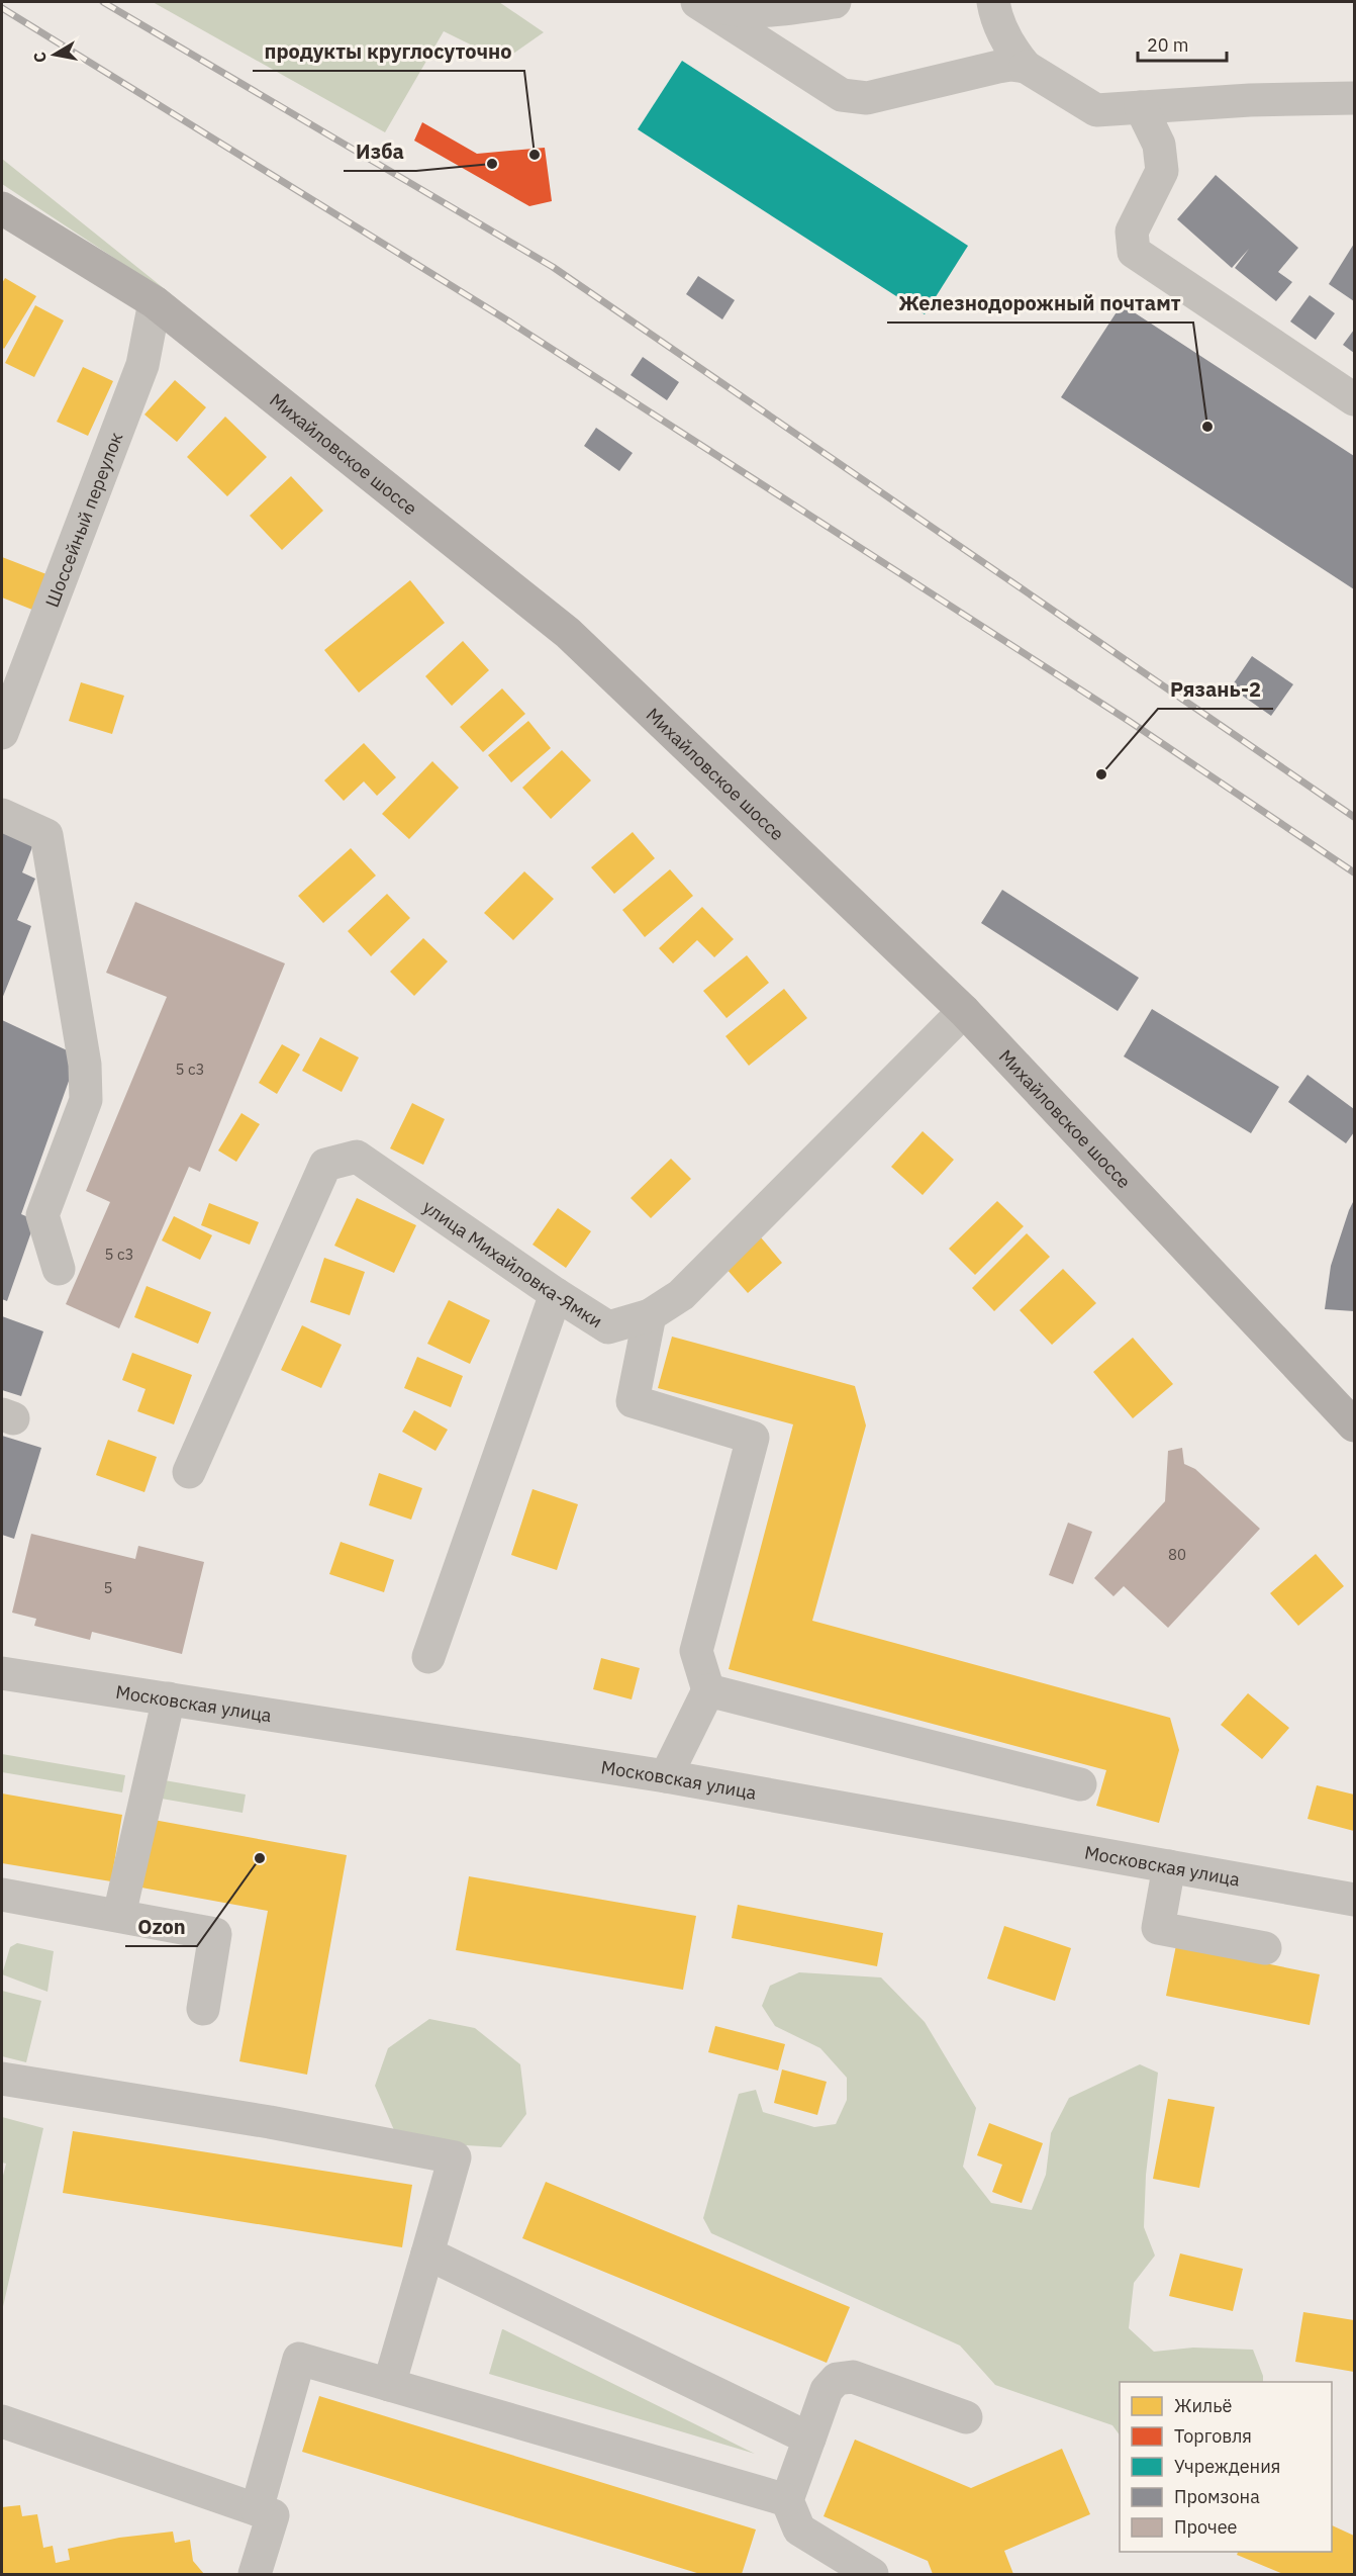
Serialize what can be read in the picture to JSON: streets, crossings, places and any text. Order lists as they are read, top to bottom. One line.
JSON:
{"streets":{"main road":["Михайловское шоссе"],"street":["Шоссейный переулок","улица Михайловка-Ямки","Московская улица"]},"crossings":[["Михайловское шоссе","Шоссейный переулок"],["Михайловское шоссе","улица Михайловка-Ямки"]],"places":["продукты круглосуточно","Изба","Железнодорожный почтамт","Рязань-2","Ozon"],"house_numbers":["5 с3","5 с3","80","5"],"legend":["Жильё","Торговля","Учреждения","Промзона","Прочее"],"scale_bar":"20 m","north":"left"}
